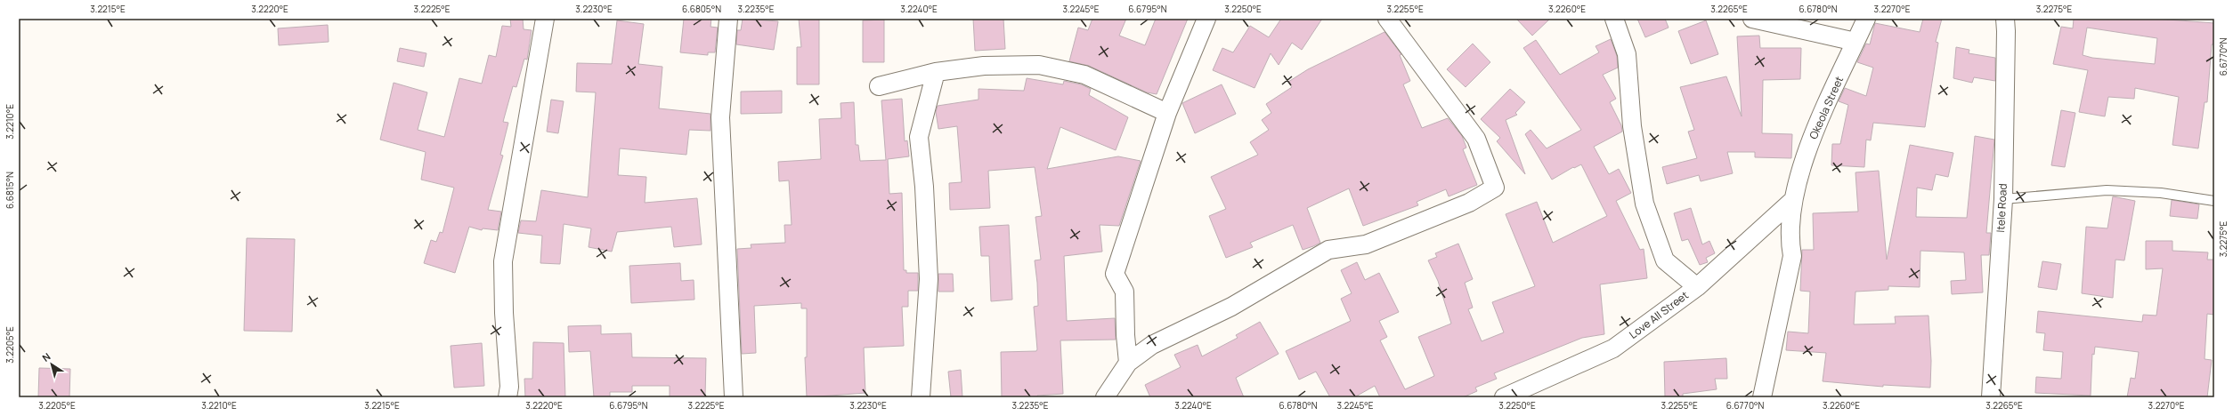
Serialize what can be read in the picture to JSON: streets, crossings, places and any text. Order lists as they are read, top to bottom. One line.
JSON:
{"streets":{"street":["Okeola Street","Itele Road","Love All Street"]},"crossings":[["Okeola Street","Love All Street"]],"north":"top left","coordinates":["3.2215°E","3.2220°E","3.2225°E","3.2230°E","6.6805°N","3.2235°E","3.2240°E","3.2245°E","6.6795°N","3.2250°E","3.2255°E","3.2260°E","3.2265°E","6.6780°N","3.2270°E","3.2275°E","6.6770°N","3.2210°E","6.6815°N","3.2205°E"]}
